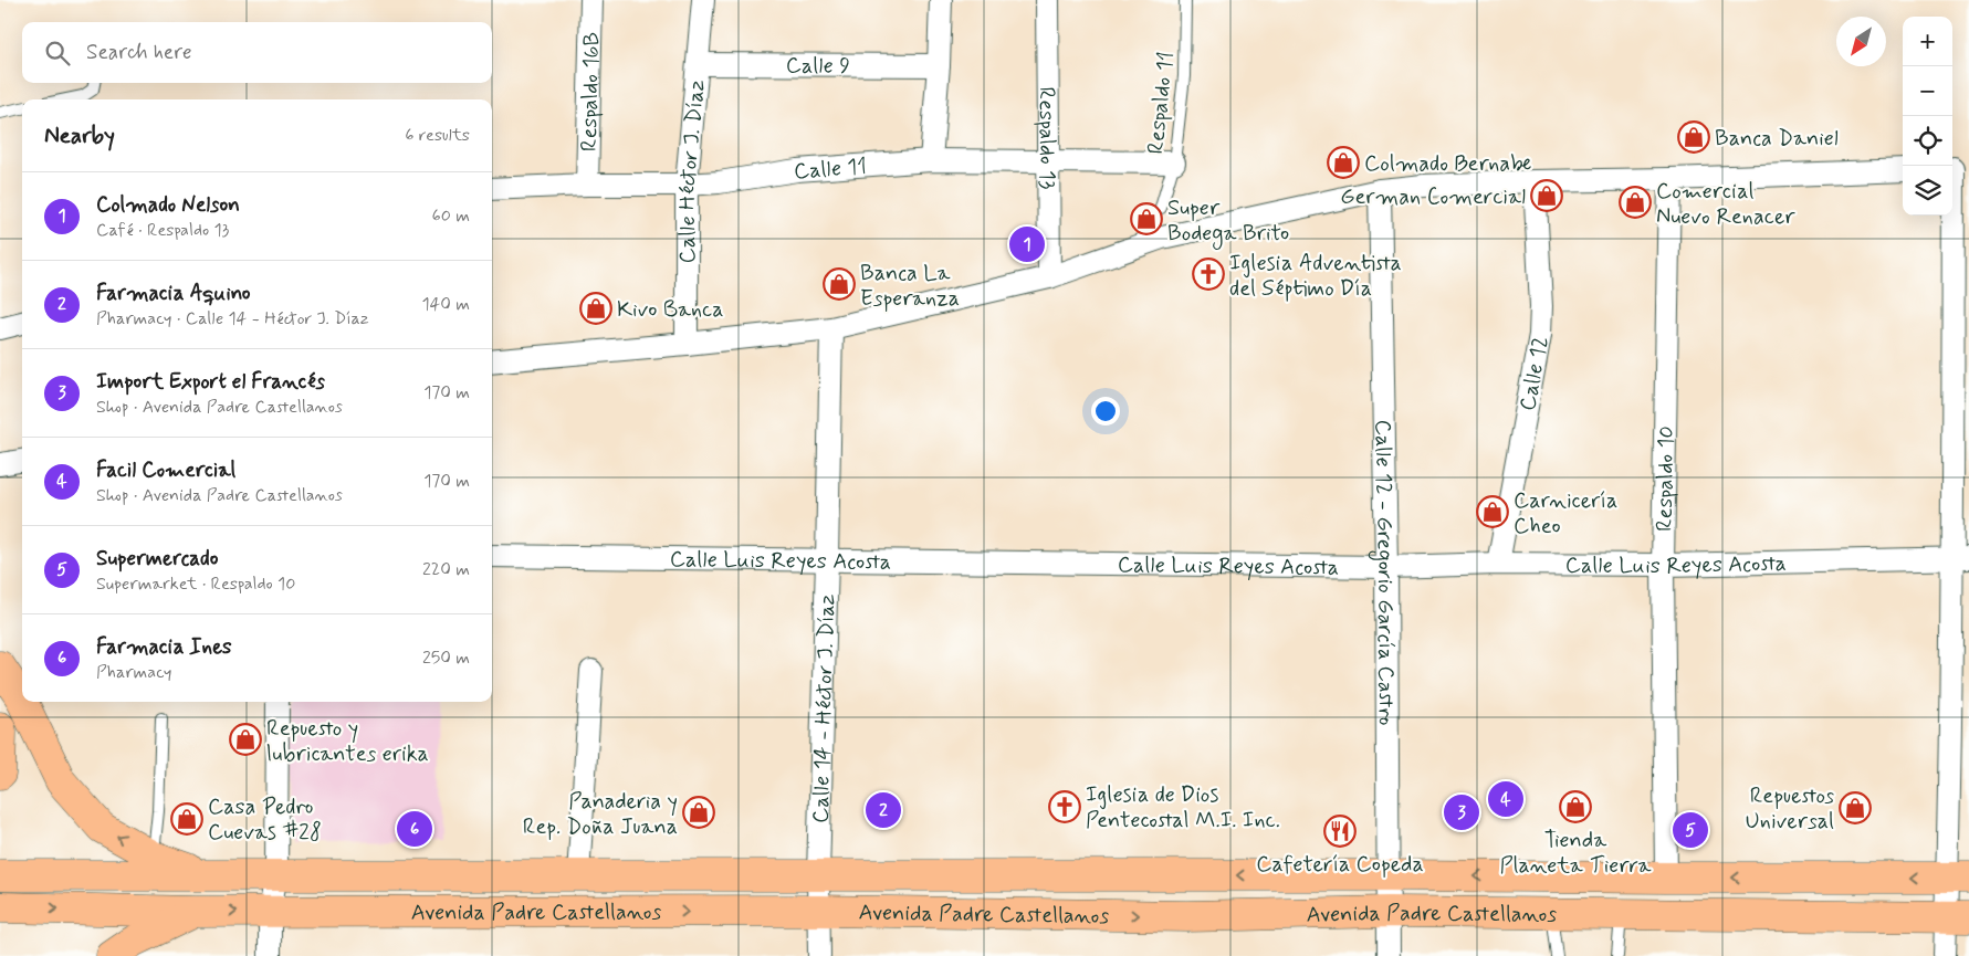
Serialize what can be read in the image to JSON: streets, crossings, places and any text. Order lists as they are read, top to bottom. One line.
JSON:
{"streets":{"main road":["Avenida Padre Castellanos"],"street":["Calle 9","Respaldo 16B","Respaldo 13","Calle 11","Calle Héctor J. Díaz","Calle 12","Respaldo 10","Calle Luis Reyes Acosta","Calle 12 - Gregorio García Castro","Calle 14 - Héctor J. Díaz"],"lane":["Respaldo 11"]},"crossings":[["Calle 9","Calle Héctor J. Díaz"],["Respaldo 16B","Calle 11"],["Respaldo 11","Calle 11"],["Respaldo 13","Calle 11"],["Calle 11","Calle Héctor J. Díaz"],["Calle 12","Calle Luis Reyes Acosta"],["Respaldo 10","Calle Luis Reyes Acosta"],["Respaldo 10","Avenida Padre Castellanos"],["Calle Luis Reyes Acosta","Calle 12 - Gregorio García Castro"],["Calle Luis Reyes Acosta","Calle 14 - Héctor J. Díaz"],["Calle 12 - Gregorio García Castro","Avenida Padre Castellanos"],["Calle 14 - Héctor J. Díaz","Avenida Padre Castellanos"]],"places":{"shop":["Banca Daniel","Colmado Bernabe","German Comercial","Comercial Nuevo Renacer","Super Bodega Brito","Banca La Esperanza","Kivo Banca","Carnicería Cheo","Repuesto y lubricantes erika","Tienda Planeta Tierra","Repuestos Universal","Panaderia y Rep. Doña Juana","Casa Pedro Cuevas #28"],"church":["Iglesia Adventista del Séptimo Día","Iglesia de Dios Pentecostal M.I. Inc."],"restaurant":["Cafetería Copeda"]},"north":"bottom left","page":{"map_buttons":["+","−"],"search":"Search here","heading":["Nearby","6 results"],"list":[{"mark":"1","name":"Colmado Nelson","note":"Café · Respaldo 13","value":"60 m"},{"mark":"2","name":"Farmacia Aquino","note":"Pharmacy · Calle 14 - Héctor J. Díaz","value":"140 m"},{"mark":"3","name":"Import Export el Francés","note":"Shop · Avenida Padre Castellanos","value":"170 m"},{"mark":"4","name":"Facil Comercial","note":"Shop · Avenida Padre Castellanos","value":"170 m"},{"mark":"5","name":"Supermercado","note":"Supermarket · Respaldo 10","value":"220 m"},{"mark":"6","name":"Farmacia Ines","note":"Pharmacy","value":"250 m"}],"pins":["1","4","2","3","6","5"]}}
